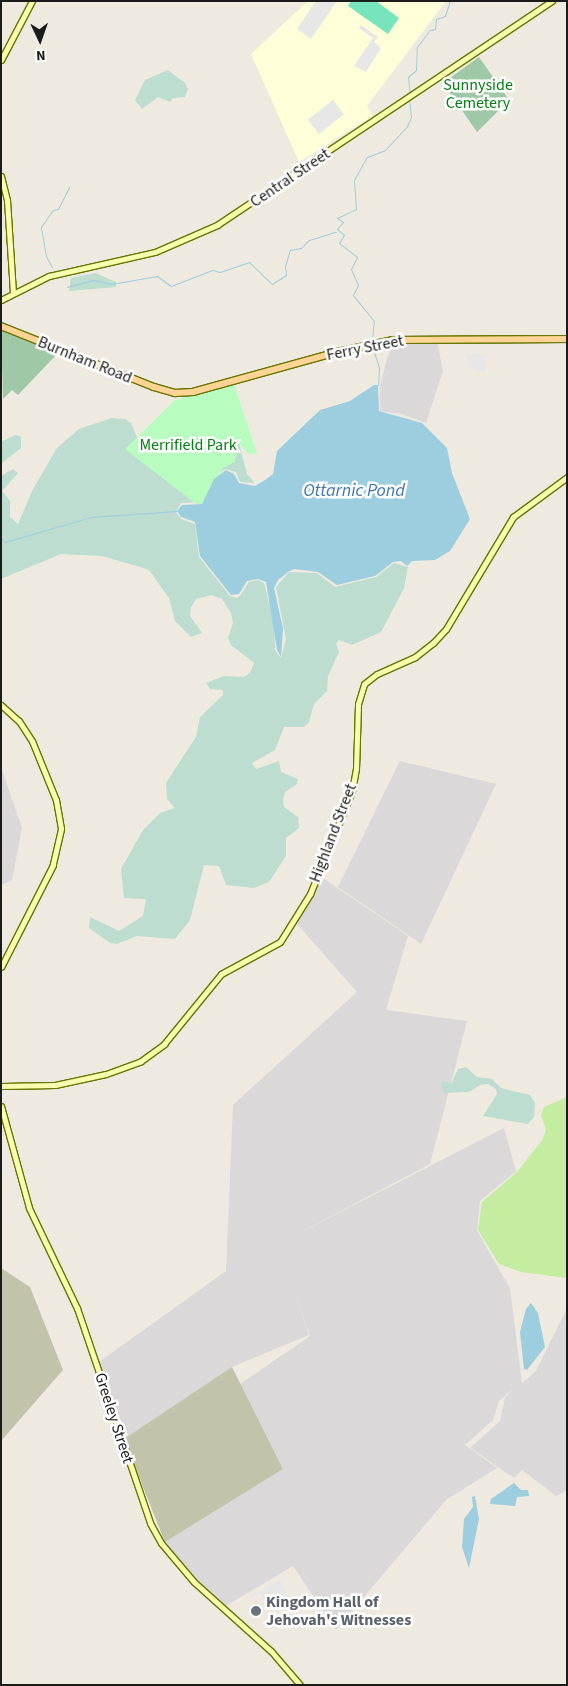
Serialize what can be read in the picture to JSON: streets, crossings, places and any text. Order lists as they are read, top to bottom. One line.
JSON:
{"streets":{"main road":["Ferry Street","Burnham Road"],"street":["Central Street","Highland Street","Greeley Street"]},"crossings":[["Ferry Street","Burnham Road"]],"water":["Ottarnic Pond"],"parks":["Sunnyside Cemetery","Merrifield Park"],"places":["Kingdom Hall of Jehovah's Witnesses"],"north":"bottom"}
